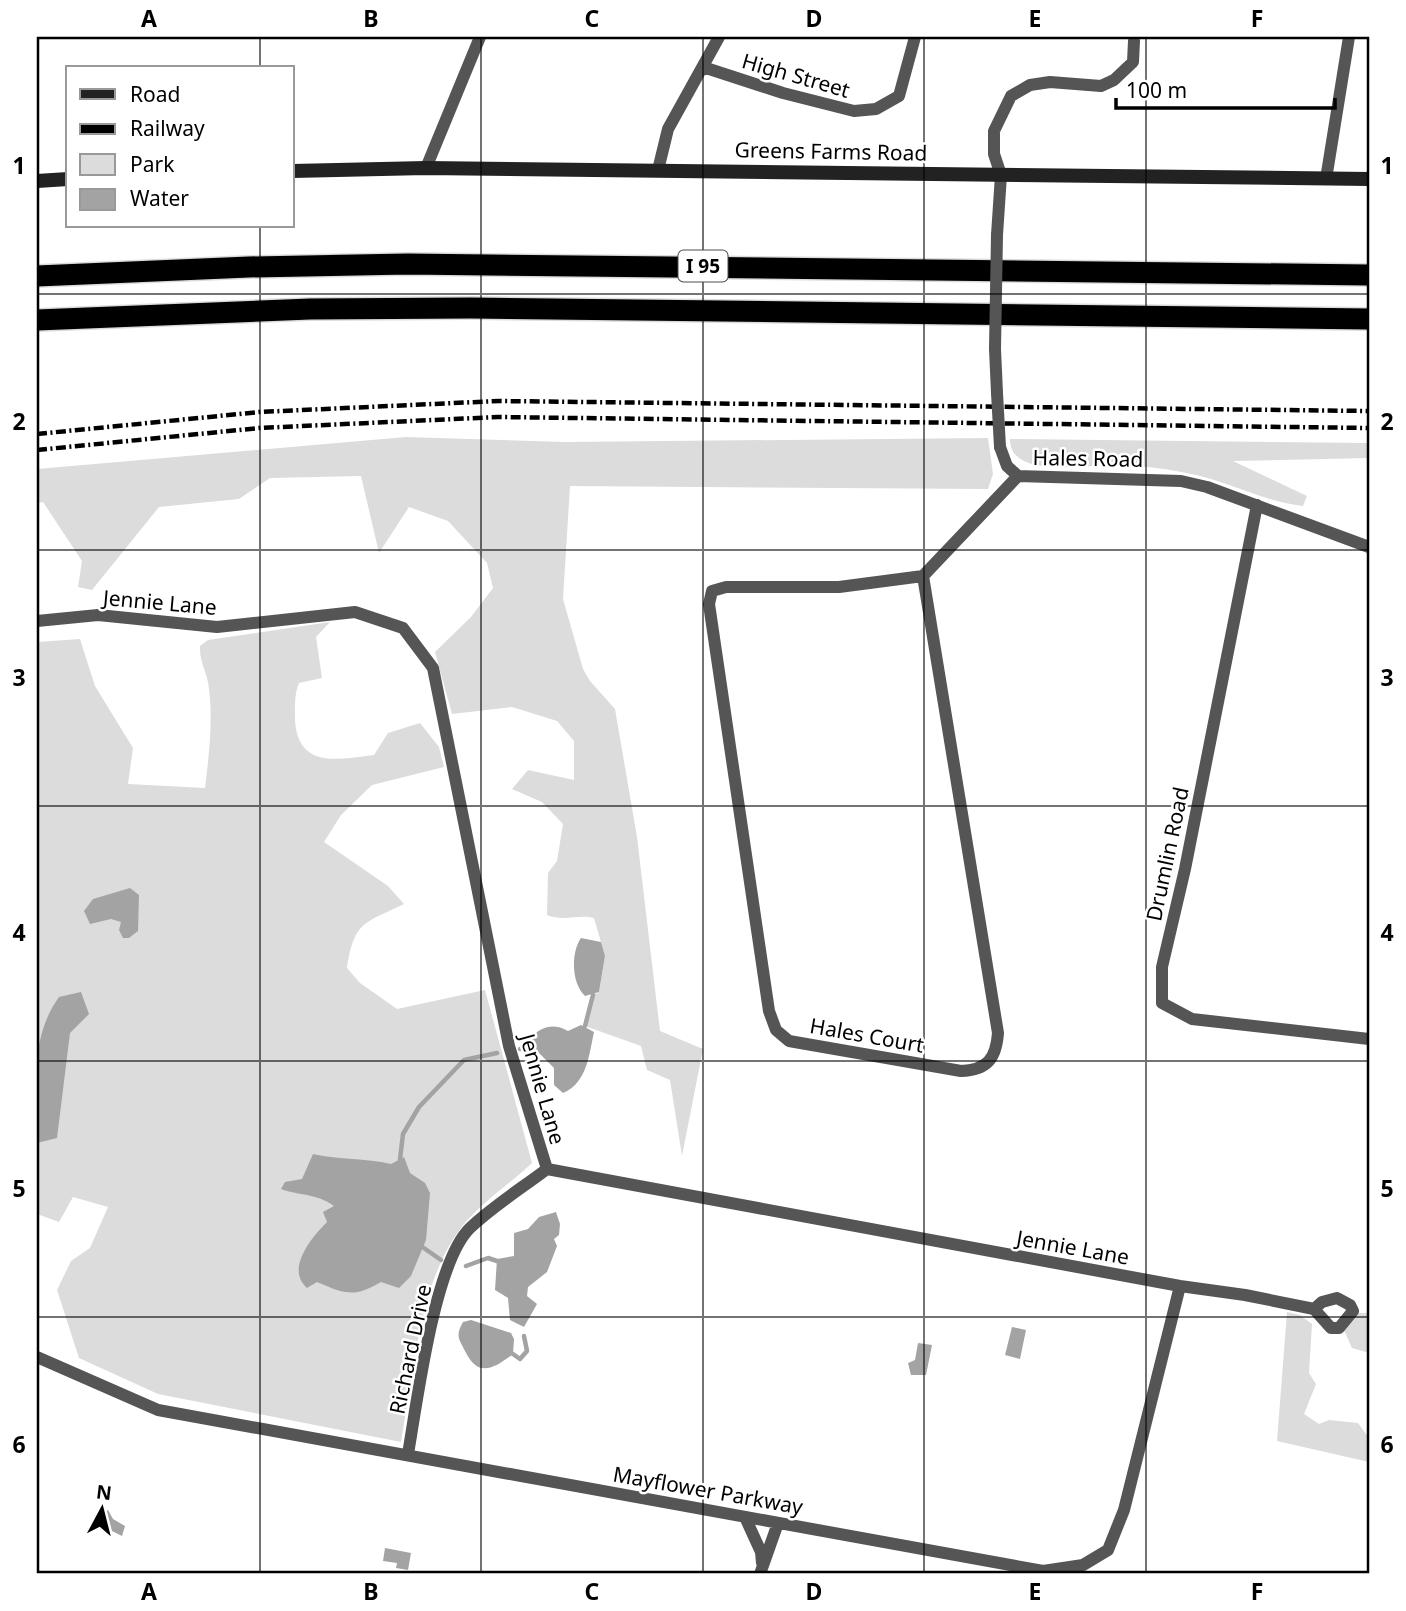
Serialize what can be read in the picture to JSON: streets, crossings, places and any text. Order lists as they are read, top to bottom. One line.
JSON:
{"streets":{"highway":["I 95"],"main road":["Greens Farms Road"],"street":["High Street","Hales Road","Jennie Lane","Drumlin Road","Hales Court","Richard Drive","Mayflower Parkway"]},"crossings":[["Greens Farms Road","Hales Road"],["Hales Road","Drumlin Road"],["Jennie Lane","Richard Drive"],["Jennie Lane","Mayflower Parkway"],["Richard Drive","Mayflower Parkway"]],"legend":["Road","Railway","Park","Water"],"scale_bar":"100 m","north":"top","grid":{"columns":["A","B","C","D","E","F"],"rows":["1","2","3","4","5","6"]}}
